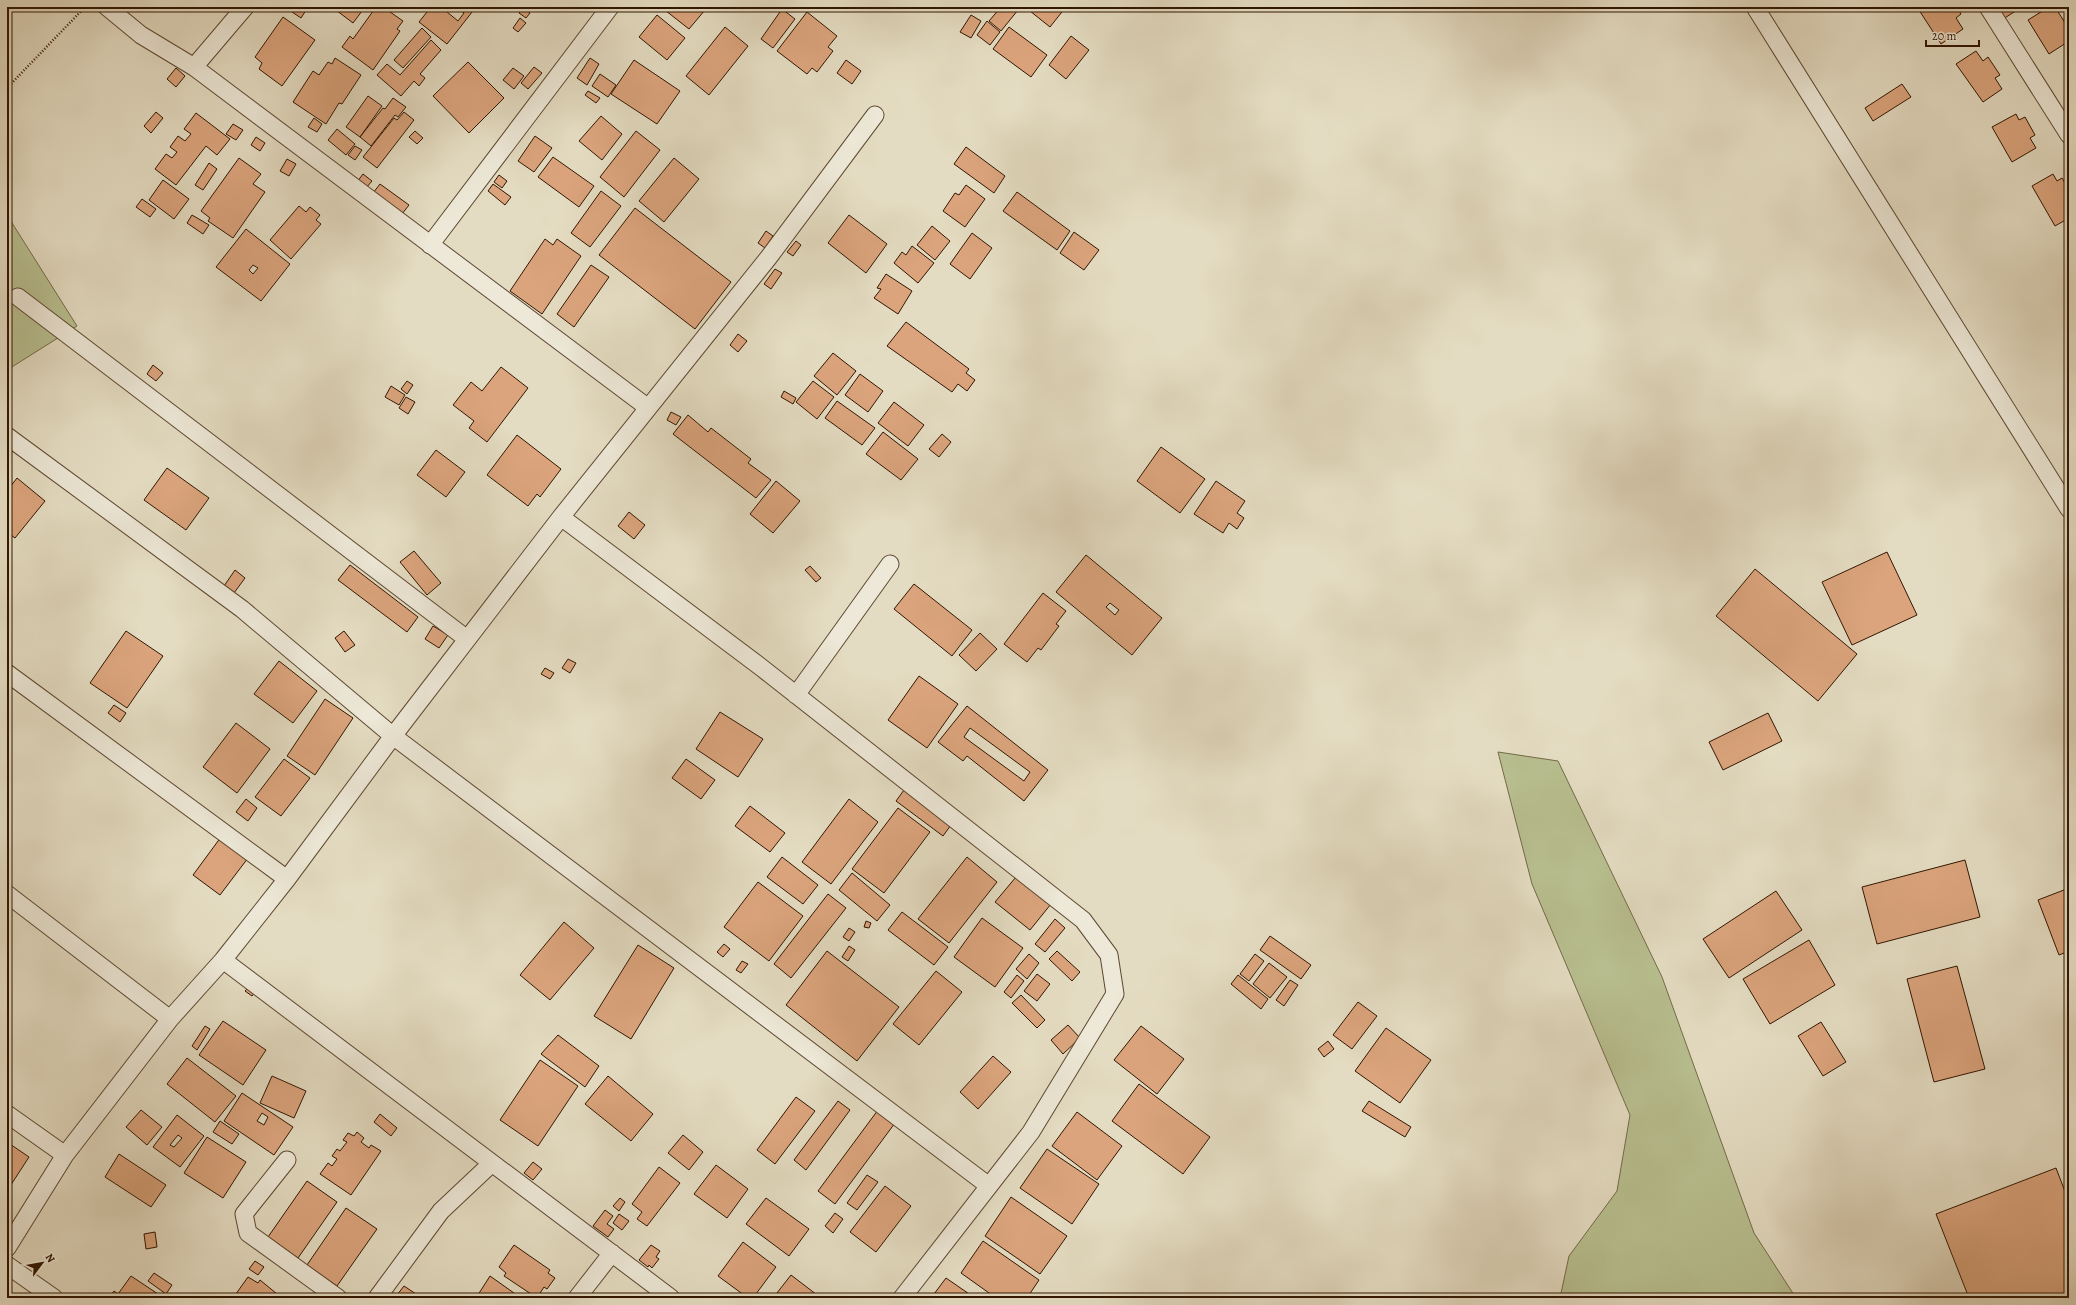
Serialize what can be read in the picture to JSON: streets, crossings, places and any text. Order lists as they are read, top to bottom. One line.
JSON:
{"scale_bar":"20 m","north":"top right"}
